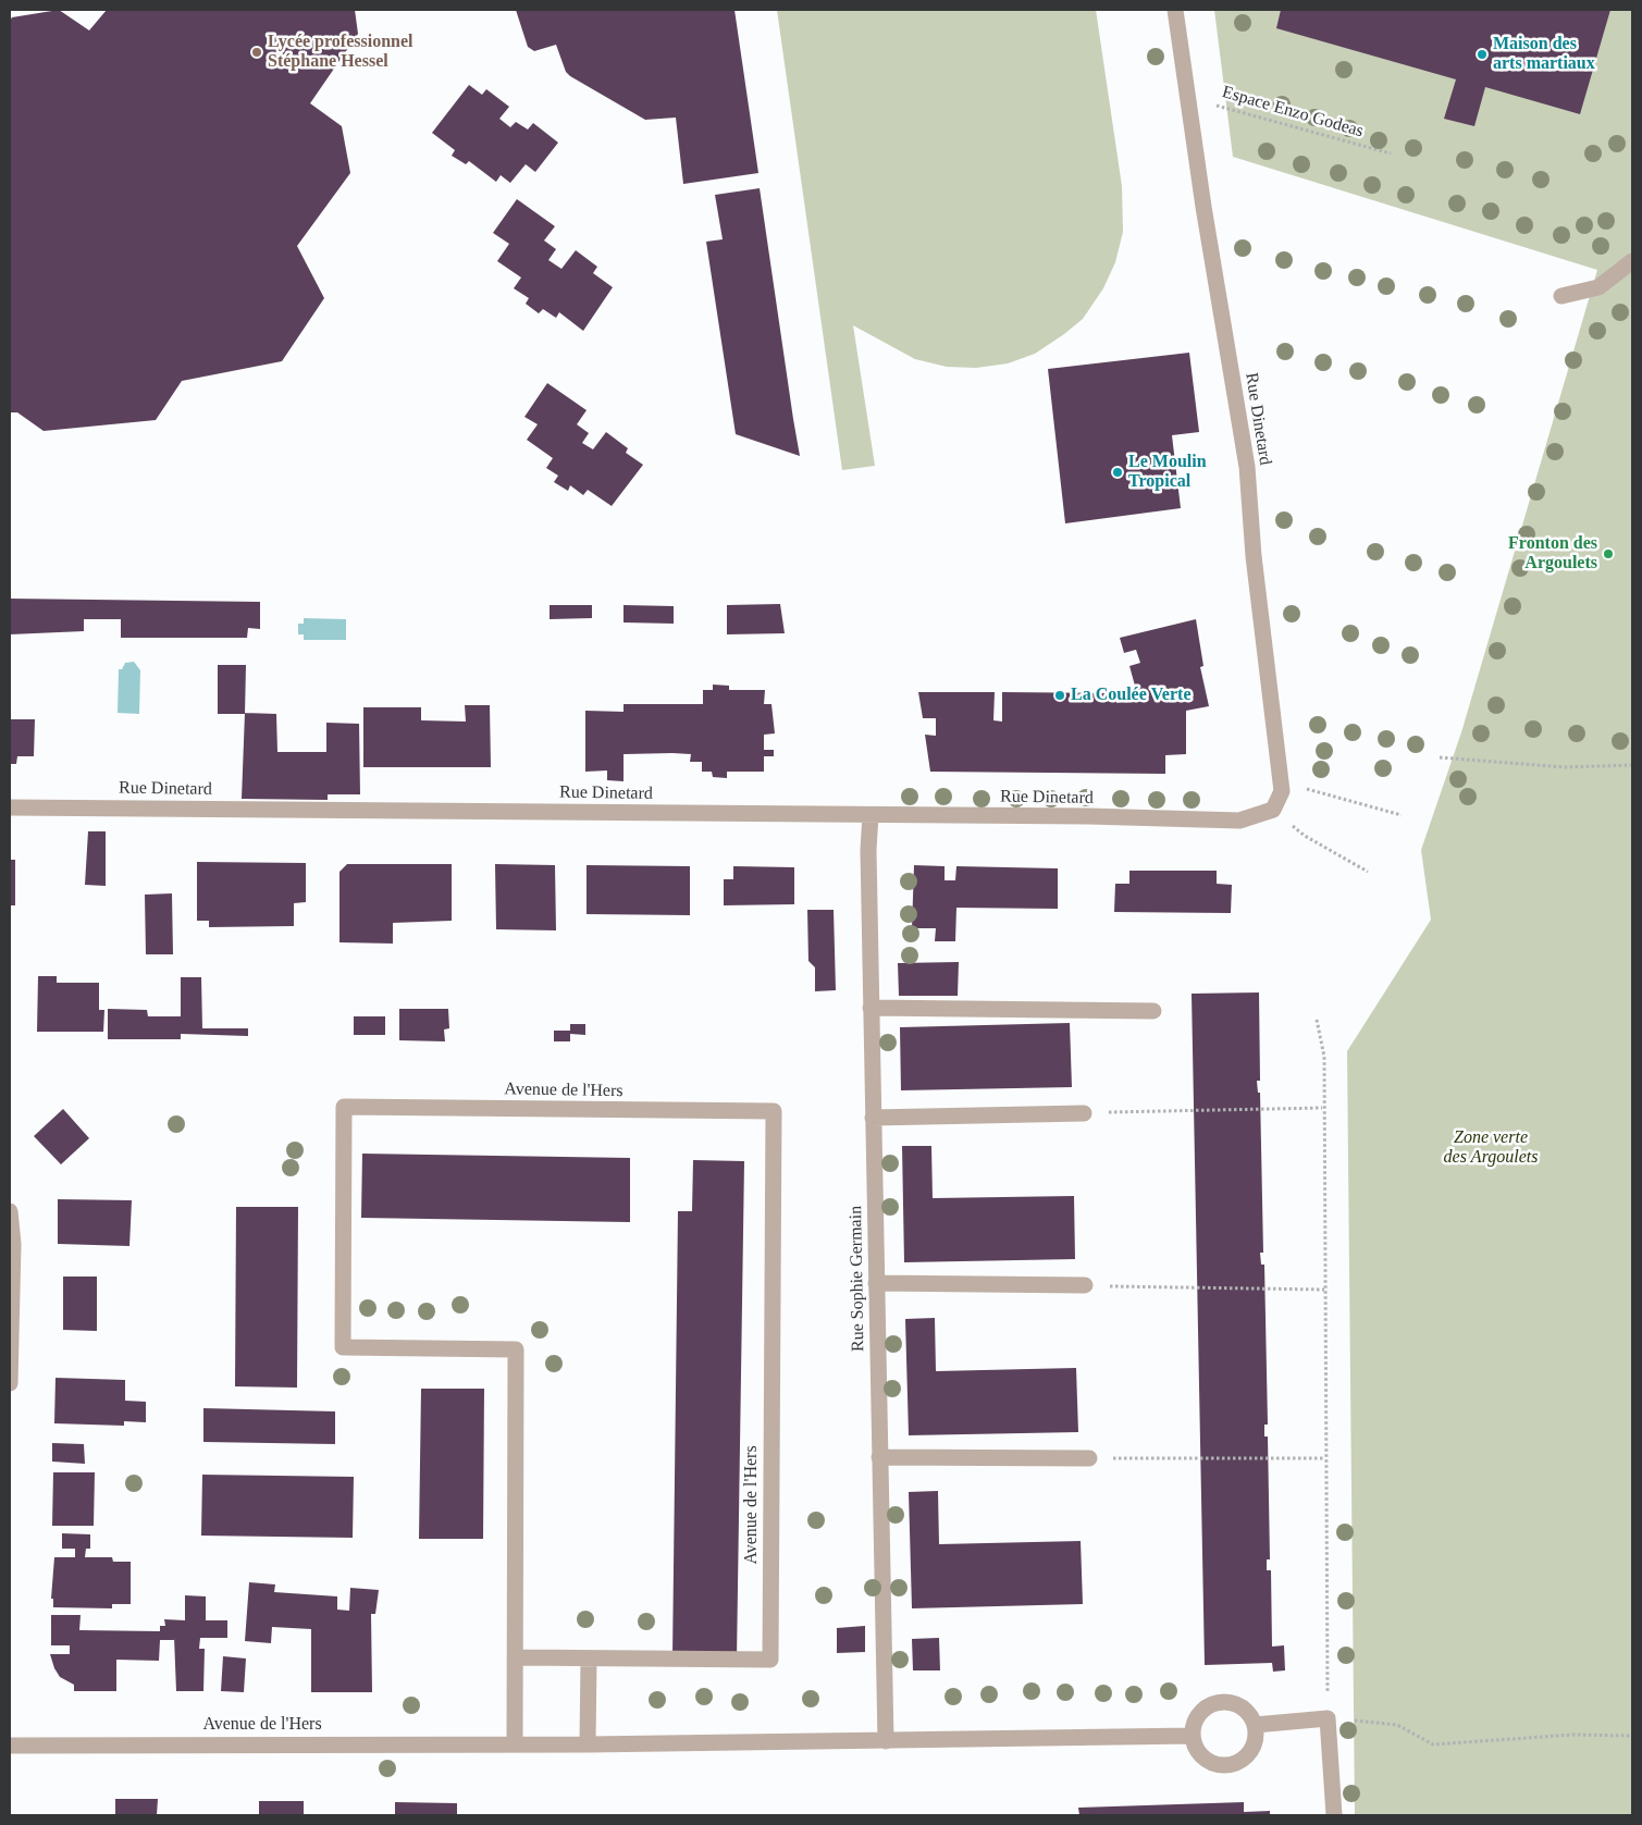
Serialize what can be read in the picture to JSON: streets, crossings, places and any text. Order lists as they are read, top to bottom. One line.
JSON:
{"streets":{"street":["Rue Dinetard","Avenue de l'Hers","Rue Sophie Germain"],"path":["Espace Enzo Godeas"]},"crossings":[["Espace Enzo Godeas","Rue Dinetard"],["Rue Dinetard","Rue Sophie Germain"],["Avenue de l'Hers","Rue Sophie Germain"]],"parks":["Zone verte des Argoulets"],"places":["Lycée professionnel Stéphane Hessel","Maison des arts martiaux","Le Moulin Tropical","Fronton des Argoulets","La Coulée Verte"]}
